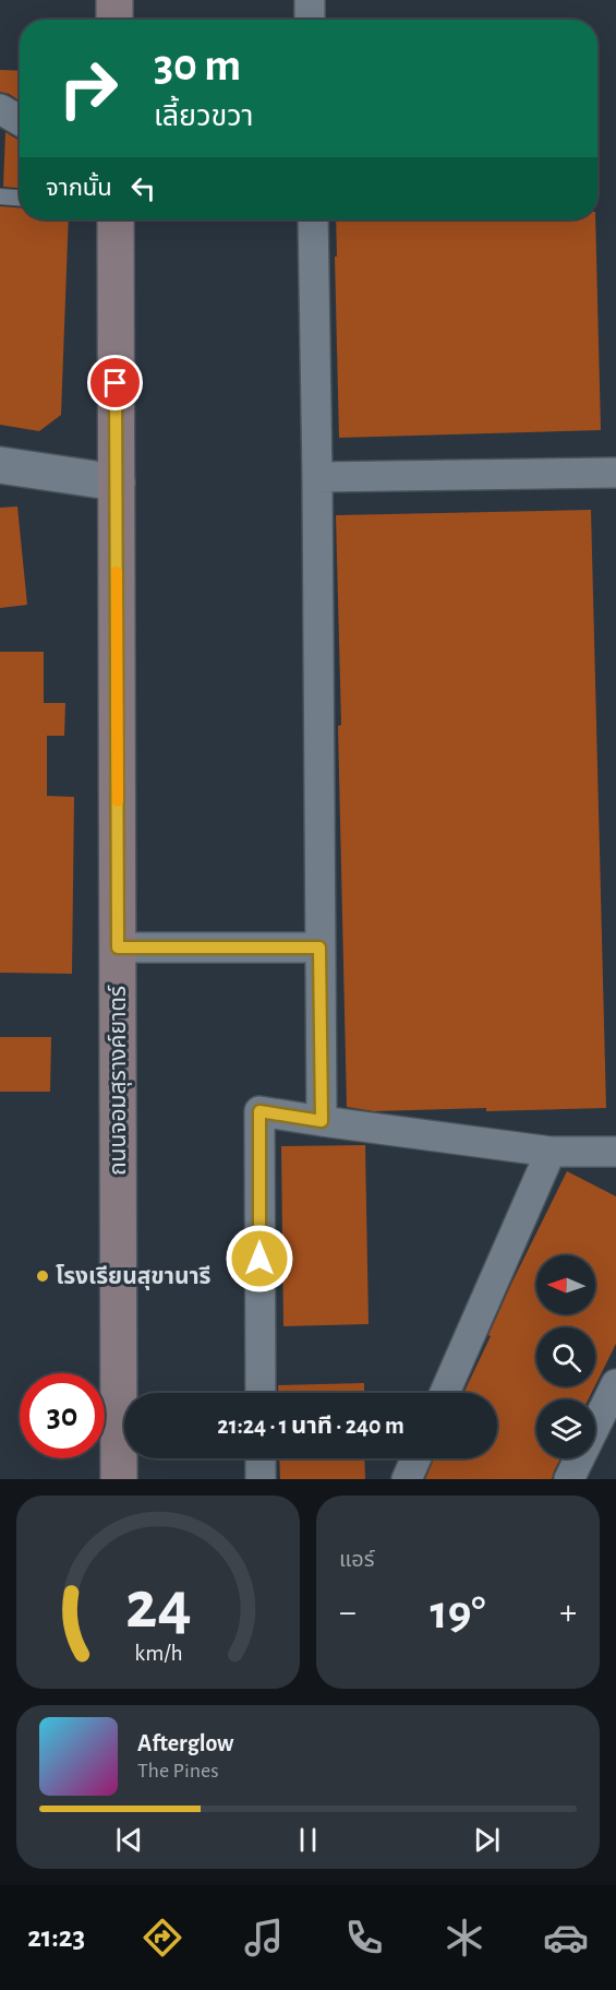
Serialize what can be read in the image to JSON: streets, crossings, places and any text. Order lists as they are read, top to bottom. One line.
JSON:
{"streets":{"main road":["ถนนจอมสุรางค์ยาตร์"]},"places":["โรงเรียนสุขานารี"],"north":"left","page":{"turn":["30 m","เลี้ยวขวา"],"then":"จากนั้น","limit":"30","trip":"21:24 · 1 นาที · 240 m","tile":"แอร์","heat":["−","19°","+"],"song":["Afterglow","The Pines"],"tabs":"21:23","gauge":["24","km/h"]}}
